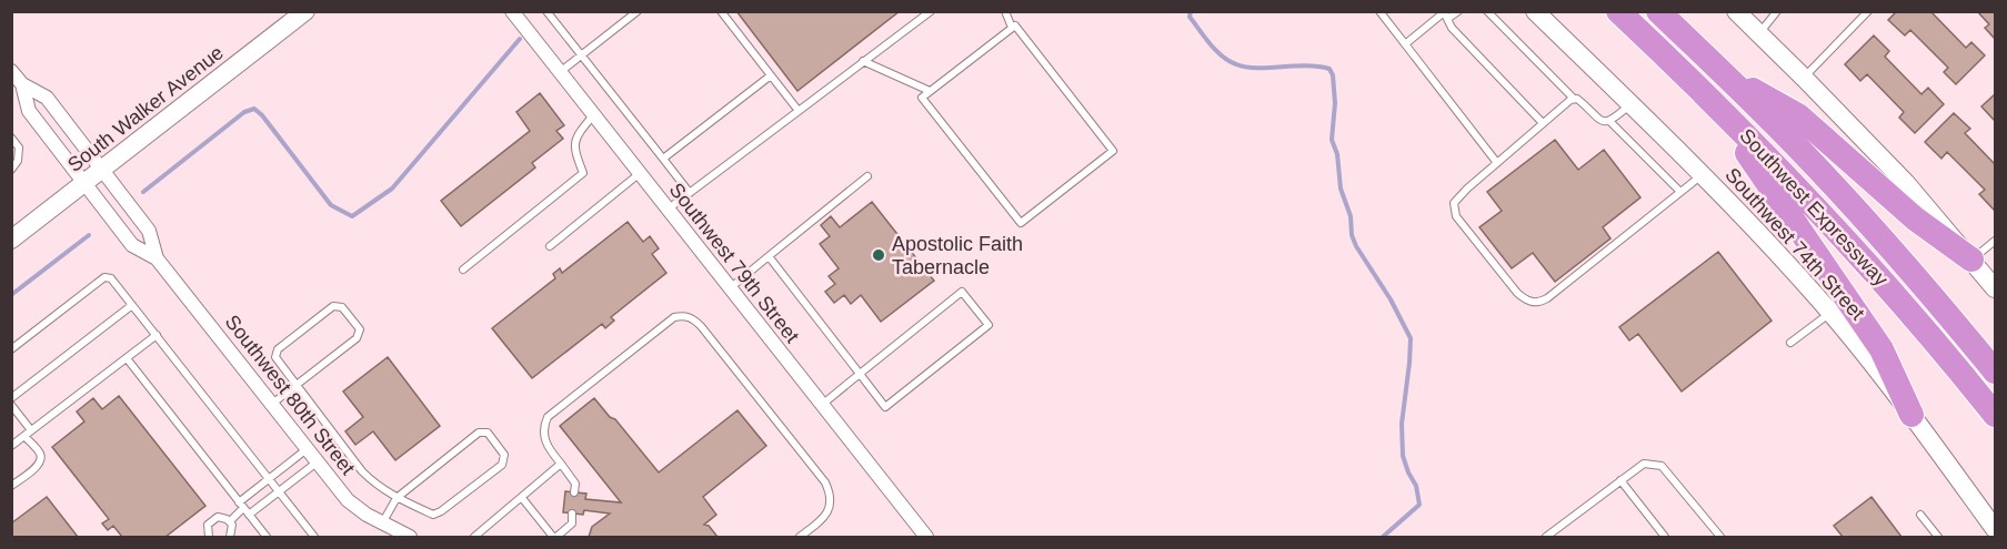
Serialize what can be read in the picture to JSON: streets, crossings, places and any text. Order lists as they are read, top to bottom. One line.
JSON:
{"streets":{"highway":["Southwest Expressway"],"main road":["South Walker Avenue","Southwest 74th Street"],"street":["Southwest 79th Street","Southwest 80th Street"]},"crossings":[["South Walker Avenue","Southwest 80th Street"]],"places":["Apostolic Faith Tabernacle"]}
